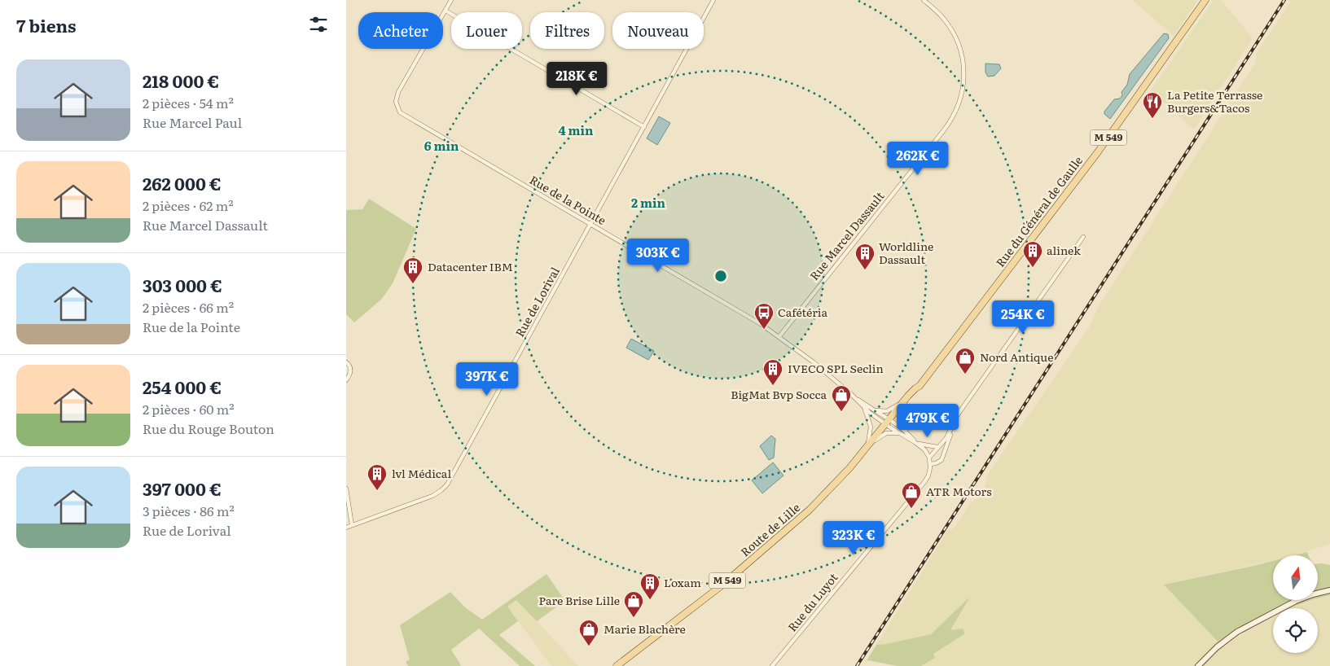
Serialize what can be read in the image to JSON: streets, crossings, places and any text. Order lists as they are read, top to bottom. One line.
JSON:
{"streets":{"main road":["M 549","Rue du Général de Gaulle","Route de Lille"],"street":["Rue de la Pointe","Rue Marcel Dassault","Rue de Lorival","Rue du Luyot"]},"crossings":[["Rue de la Pointe","Rue du Général de Gaulle"],["Rue de la Pointe","Rue Marcel Dassault"],["Rue de la Pointe","Rue de Lorival"],["Rue de la Pointe","Route de Lille"],["Rue du Général de Gaulle","Route de Lille"]],"places":{"restaurant":["La Petite Terrasse Burgers&Tacos"],"building":["alinek","Worldline Dassault","Datacenter IBM","IVECO SPL Seclin","lvl Médical","Loxam"],"bus stop":["Cafétéria"],"shop":["Nord Antique","BigMat Bvp Socca","ATR Motors","Pare Brise Lille","Marie Blachère"]},"north":"top","page":{"heading":"7 biens","chip":["Acheter","Louer","Filtres","Nouveau"],"list":[{"name":"218 000 €","note":"2 pièces · 54 m² · Rue Marcel Paul"},{"name":"262 000 €","note":"2 pièces · 62 m² · Rue Marcel Dassault"},{"name":"303 000 €","note":"2 pièces · 66 m² · Rue de la Pointe"},{"name":"254 000 €","note":"2 pièces · 60 m² · Rue du Rouge Bouton"},{"name":"397 000 €","note":"3 pièces · 86 m² · Rue de Lorival"}],"price":["218K €","262K €","303K €","254K €","397K €","479K €","323K €"]},"rings":["4 min","6 min","2 min"]}
